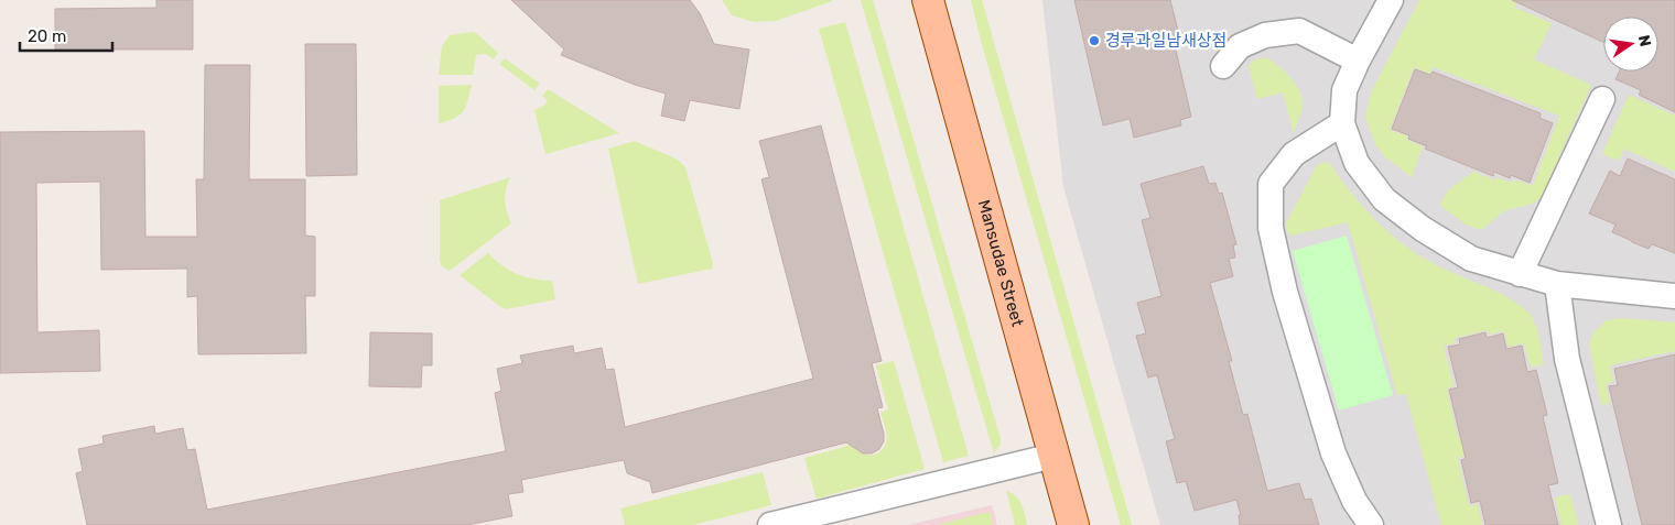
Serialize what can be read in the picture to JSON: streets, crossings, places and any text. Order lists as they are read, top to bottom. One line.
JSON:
{"streets":{"main road":["Mansudae Street"]},"places":["경루과일남새상점"],"scale_bar":"20 m","north":"right"}
